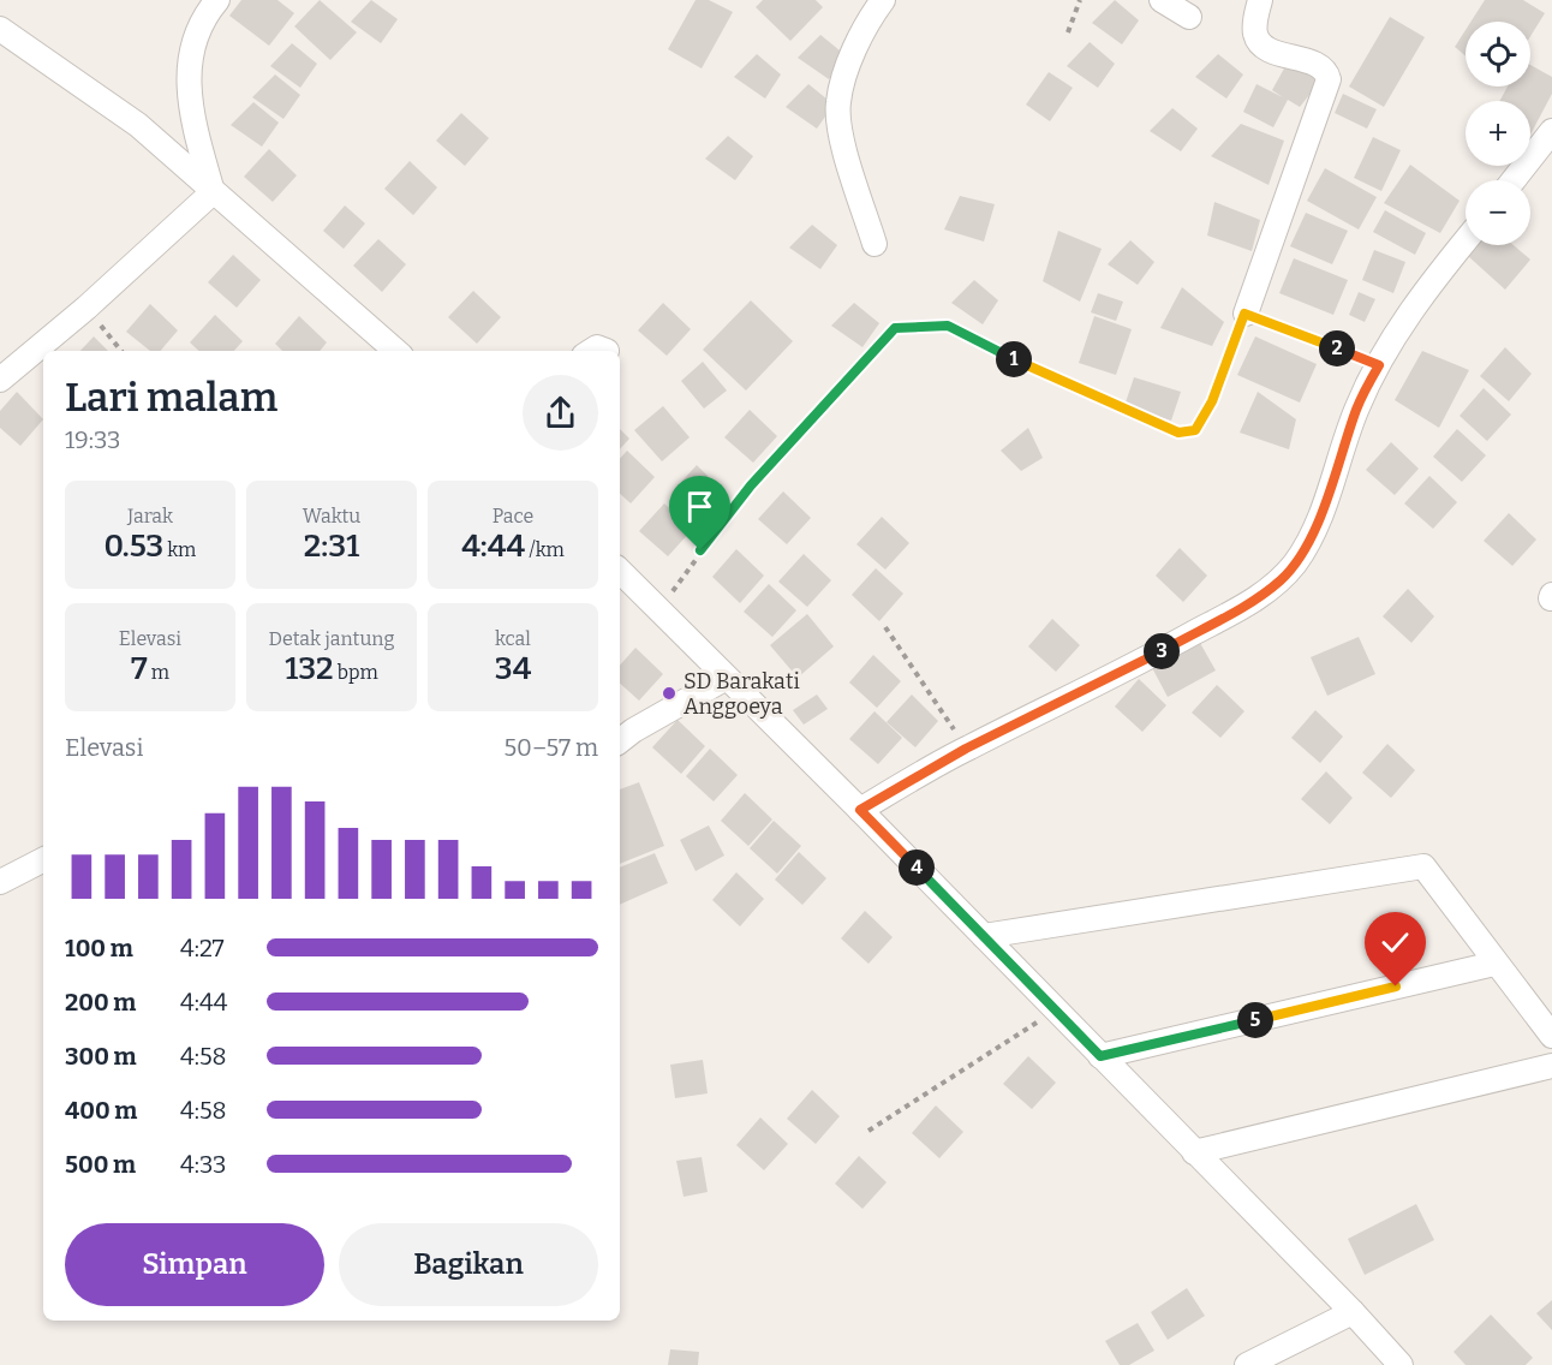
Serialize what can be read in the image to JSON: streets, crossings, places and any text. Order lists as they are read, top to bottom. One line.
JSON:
{"places":["SD Barakati Anggoeya"],"page":{"map_buttons":["+","−"],"pins":["2","1","3","4","5"],"heading":["Lari malam","19:33"],"stats":[["Jarak","0.53 km"],["Waktu","2:31"],["Pace","4:44 /km"],["Elevasi","7 m"],["Detak jantung","132 bpm"],["kcal","34"]],"chart":["Elevasi","50–57 m"],"list":[{"name":"100 m","note":"4:27"},{"name":"200 m","note":"4:44"},{"name":"300 m","note":"4:58"},{"name":"400 m","note":"4:58"},{"name":"500 m","note":"4:33"}],"buttons":["Simpan","Bagikan"]}}
